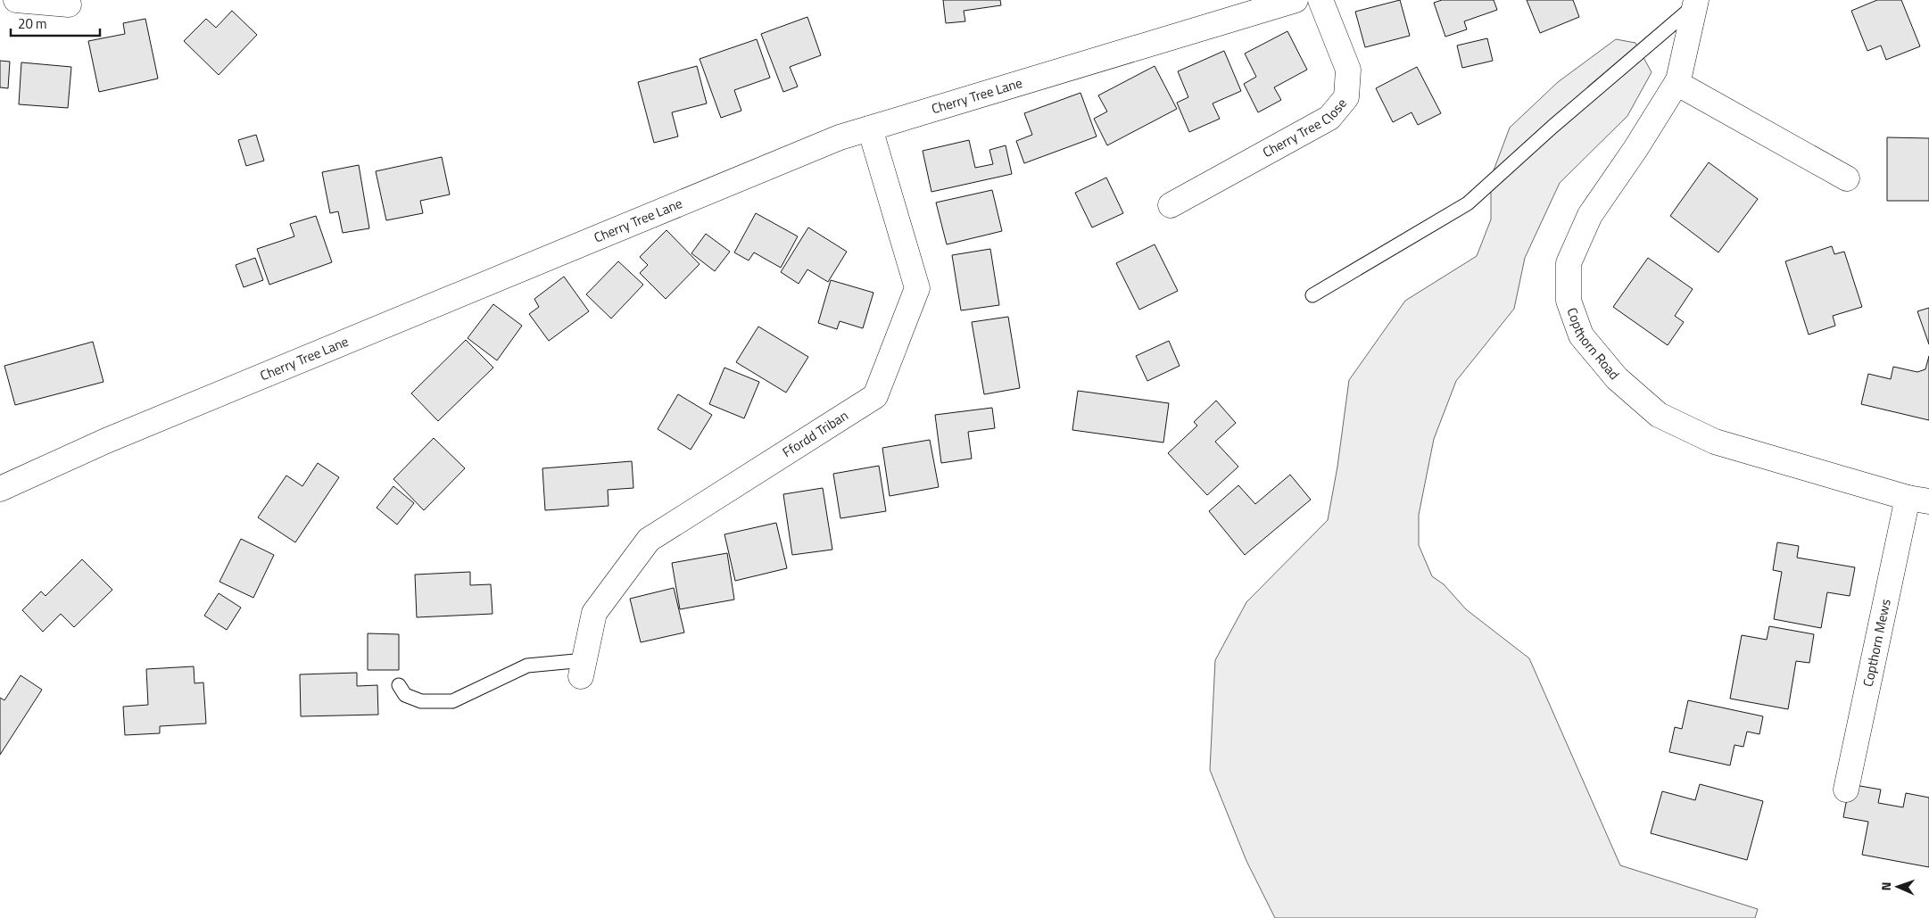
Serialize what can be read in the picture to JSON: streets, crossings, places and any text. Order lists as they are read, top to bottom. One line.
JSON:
{"streets":{"street":["Cherry Tree Lane","Cherry Tree Close","Copthorn Road","Ffordd Triban","Copthorn Mews"]},"crossings":[["Cherry Tree Lane","Ffordd Triban"],["Copthorn Road","Copthorn Mews"]],"scale_bar":"20 m","north":"left"}
